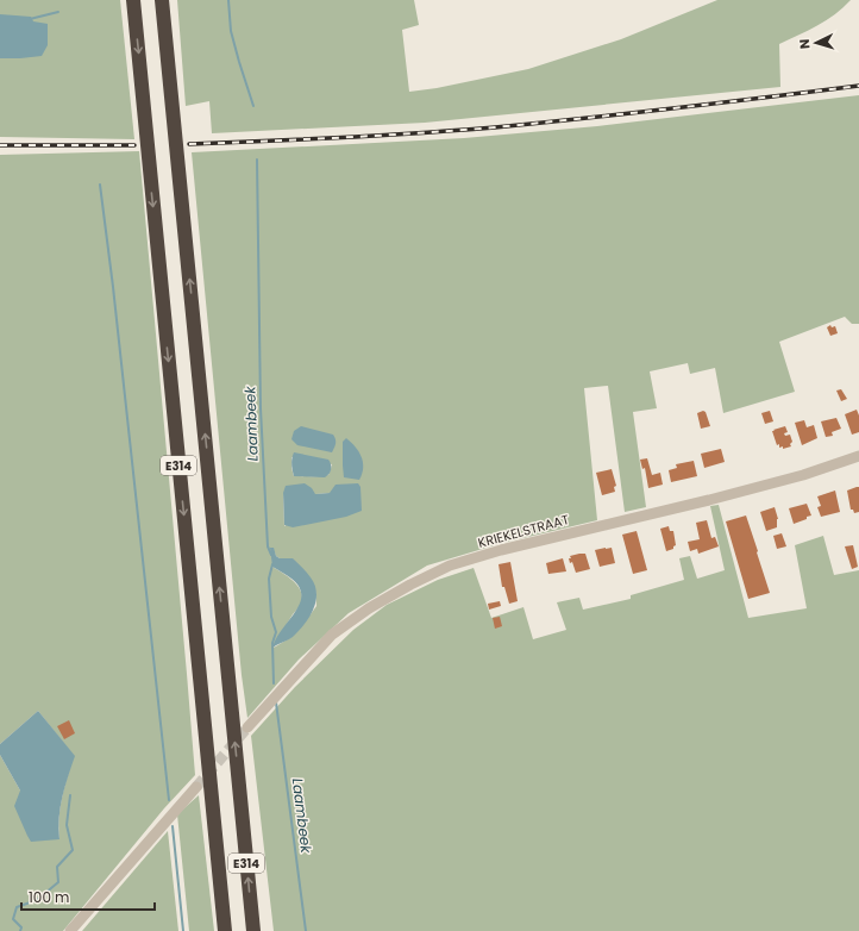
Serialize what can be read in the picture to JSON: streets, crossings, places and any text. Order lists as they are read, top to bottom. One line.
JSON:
{"streets":{"highway":["E314"],"street":["KRIEKELSTRAAT"]},"water":["Laambeek"],"scale_bar":"100 m","north":"left"}
